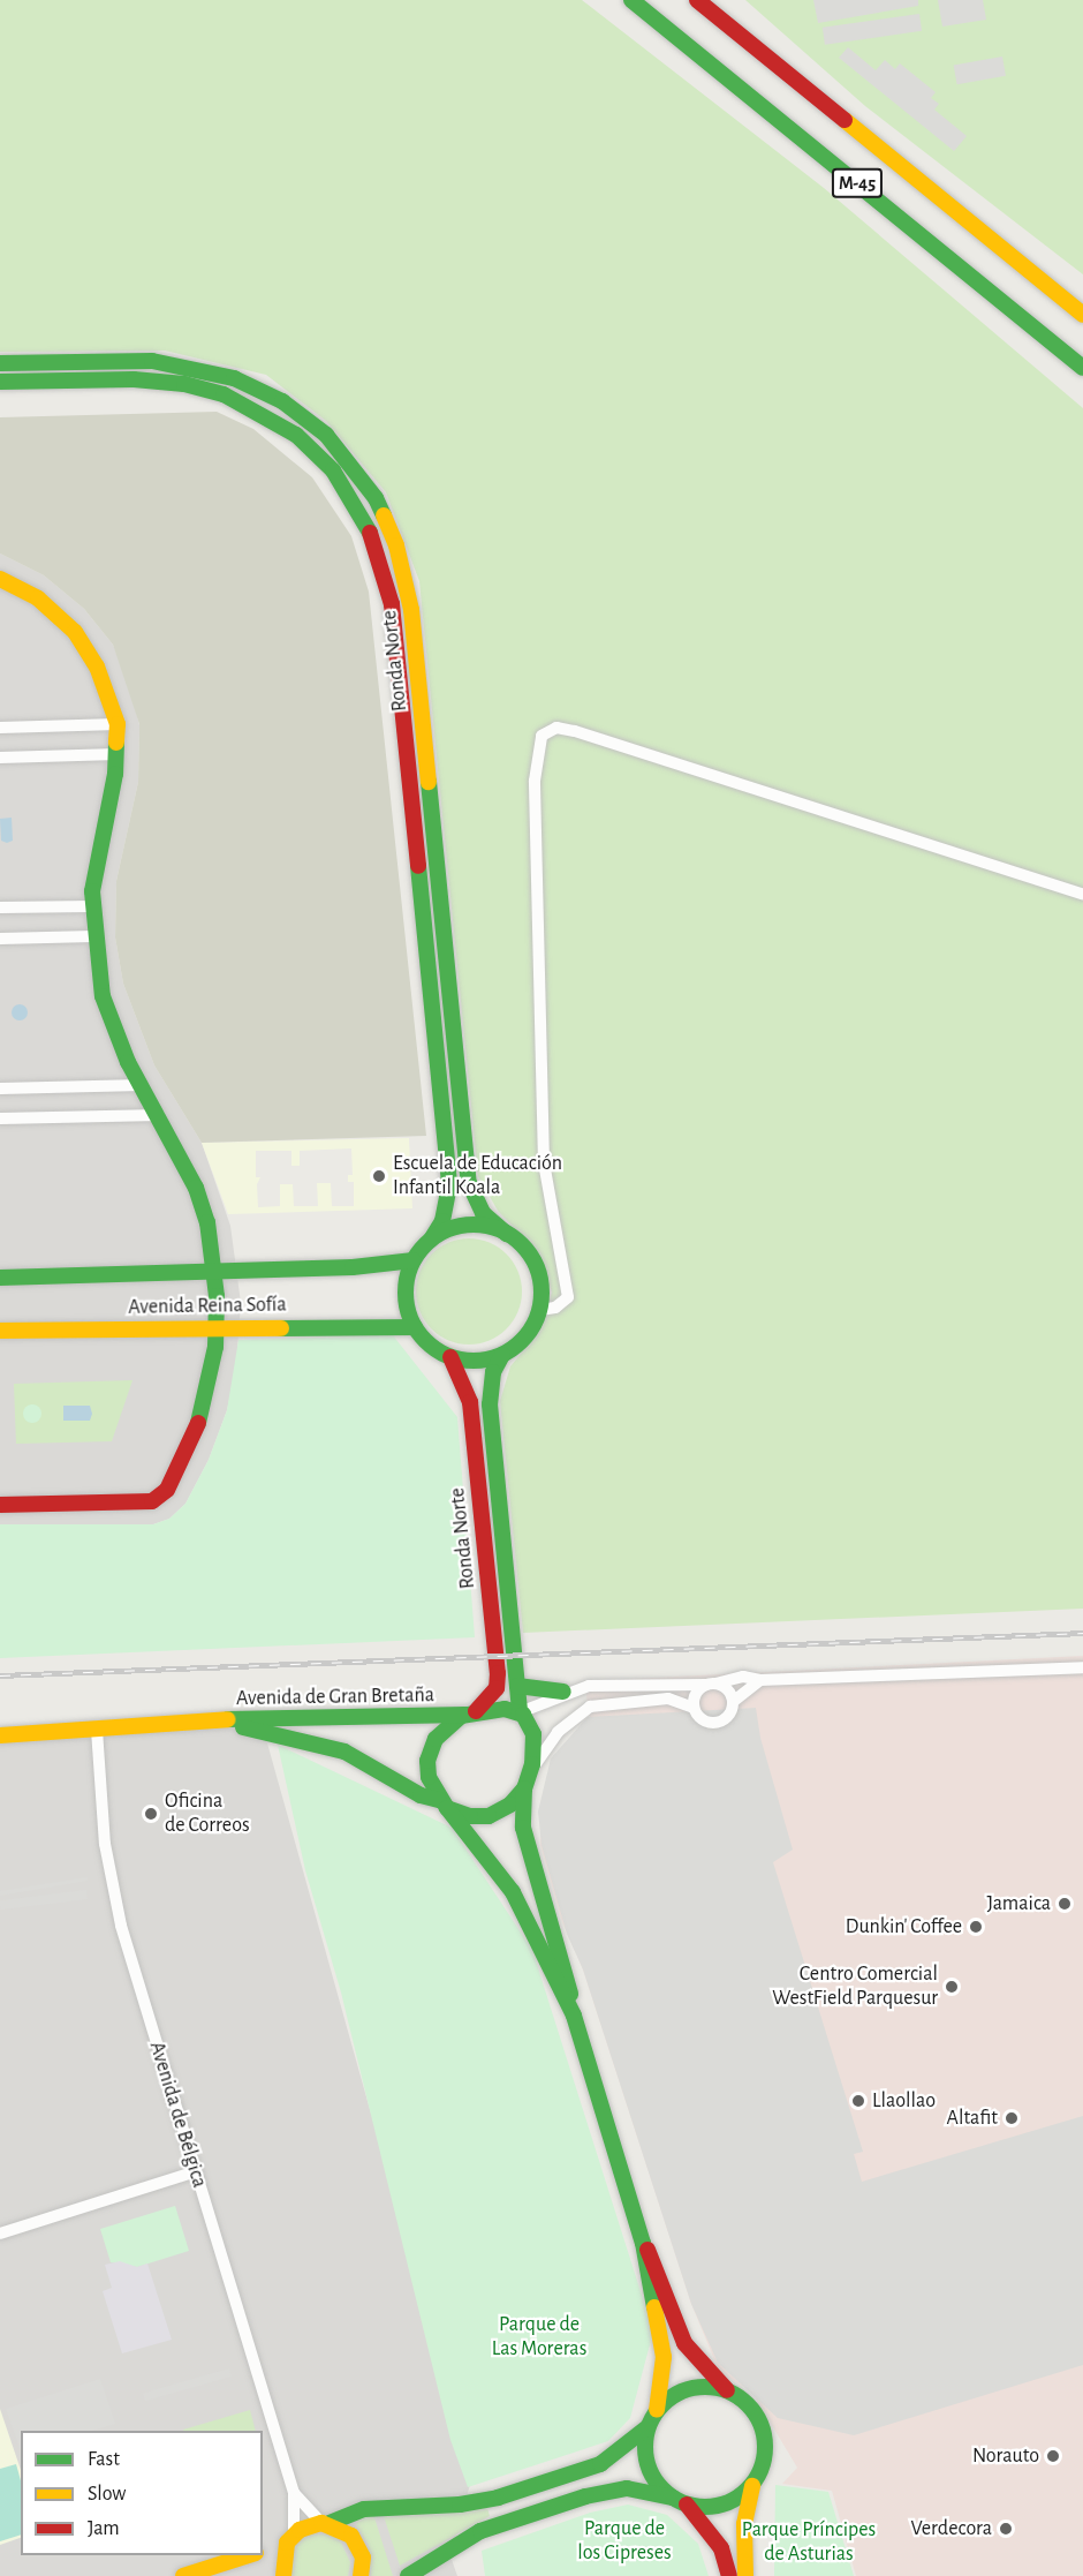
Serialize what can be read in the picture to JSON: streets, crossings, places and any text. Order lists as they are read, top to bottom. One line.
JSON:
{"streets":{"main road":["M-45","Ronda Norte","Avenida Reina Sofía","Avenida de Gran Bretaña"],"street":["Avenida de Bélgica"]},"crossings":[["Ronda Norte","Avenida Reina Sofía"],["Ronda Norte","Avenida de Gran Bretaña"],["Avenida de Gran Bretaña","Avenida de Bélgica"]],"parks":["Parque de Las Moreras","Parque de los Cipreses","Parque Príncipes de Asturias"],"places":["Escuela de Educación Infantil Koala","Oficina de Correos","Jamaica","Dunkin' Coffee","Centro Comercial WestField Parquesur","Llaollao","Altafit","Norauto","Verdecora"],"legend":["Fast","Slow","Jam"]}
